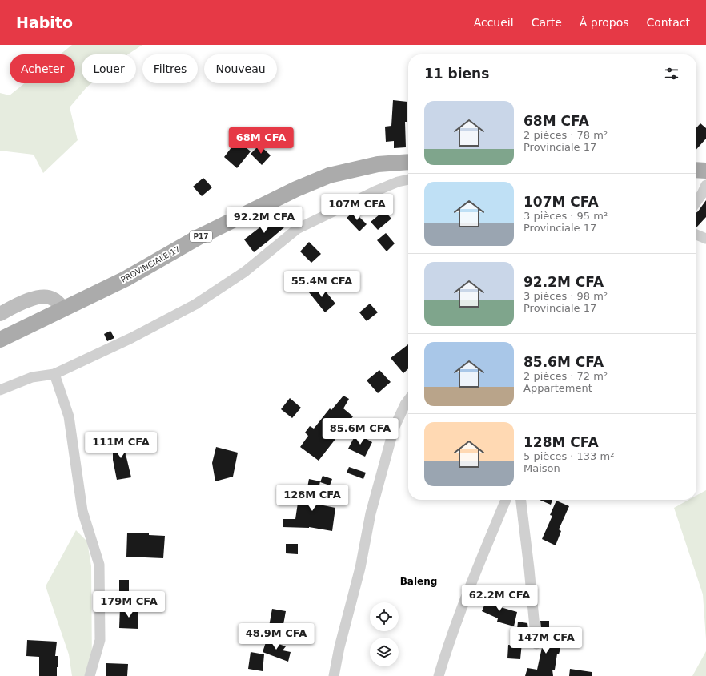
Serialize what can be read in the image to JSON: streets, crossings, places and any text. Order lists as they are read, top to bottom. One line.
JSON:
{"streets":{"main road":["P17","PROVINCIALE 17"]},"districts":["Baleng"],"page":{"header":"Habito","nav":["Accueil","Carte","À propos","Contact"],"chip":["Acheter","Louer","Filtres","Nouveau"],"heading":"11 biens","list":[{"name":"68M CFA","note":"2 pièces · 78 m² · Provinciale 17"},{"name":"107M CFA","note":"3 pièces · 95 m² · Provinciale 17"},{"name":"92.2M CFA","note":"3 pièces · 98 m² · Provinciale 17"},{"name":"85.6M CFA","note":"2 pièces · 72 m² · Appartement"},{"name":"128M CFA","note":"5 pièces · 133 m² · Maison"}],"price":["68M CFA","107M CFA","92.2M CFA","55.4M CFA","85.6M CFA","111M CFA","128M CFA","62.2M CFA","179M CFA","48.9M CFA","147M CFA"]}}
